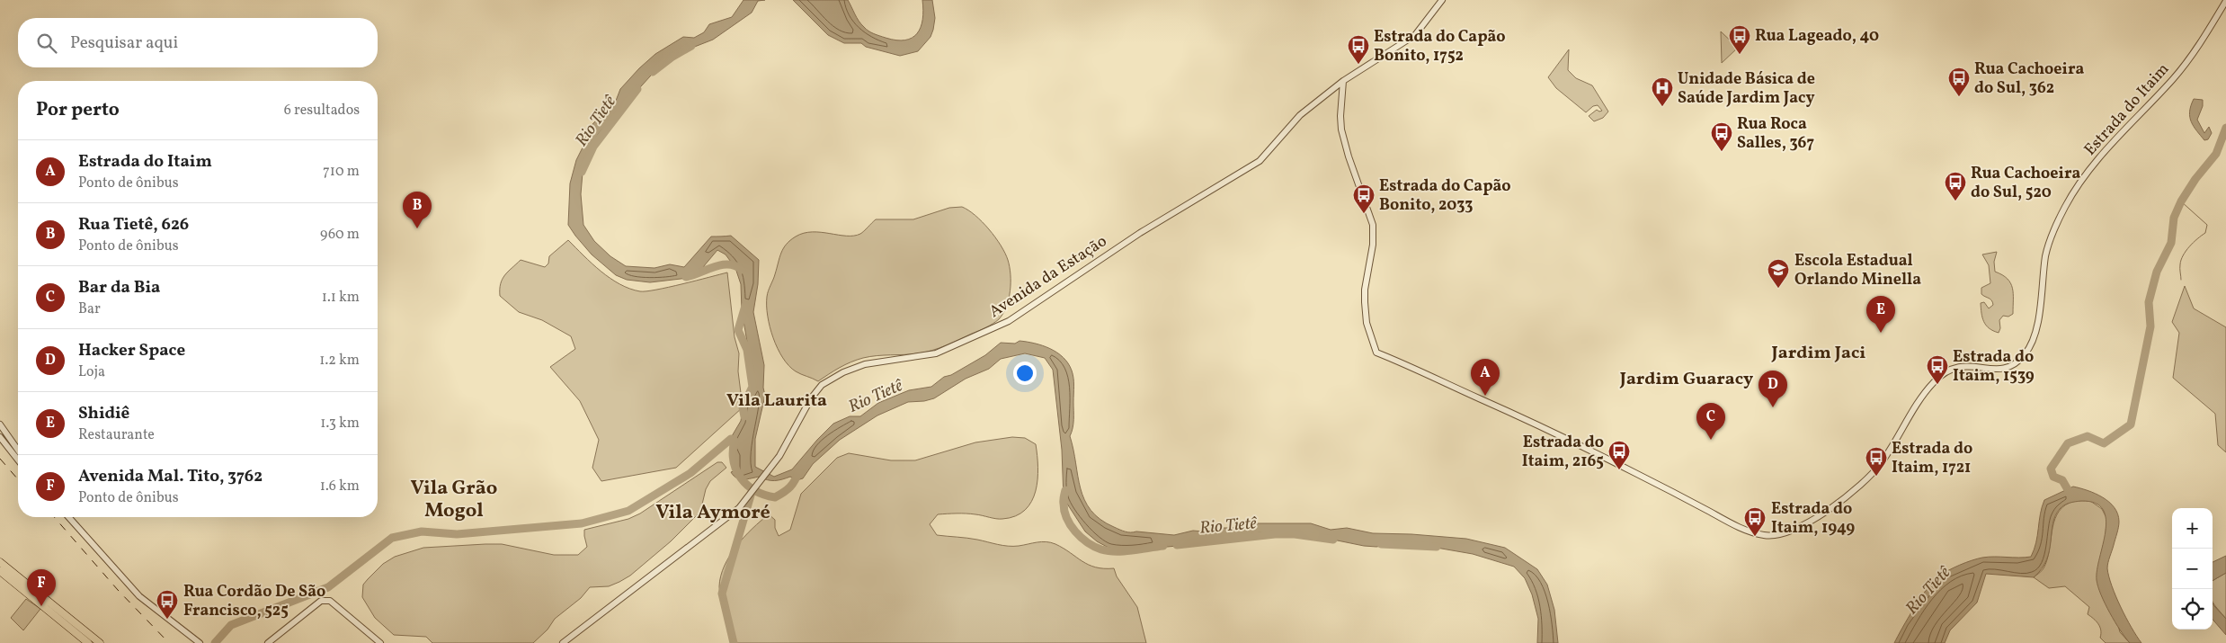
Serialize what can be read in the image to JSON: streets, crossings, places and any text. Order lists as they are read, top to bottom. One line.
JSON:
{"streets":{"street":["Estrada do Itaim","Avenida da Estação"]},"crossings":[["Estrada do Itaim","Avenida da Estação"]],"districts":["Jardim Jaci","Jardim Guaracy","Vila Laurita","Vila Grão Mogol","Vila Aymoré"],"water":["Rio Tietê"],"places":{"bus stop":["Rua Lageado, 40","Estrada do Capão Bonito, 1752","Rua Cachoeira do Sul, 362","Rua Roca Salles, 367","Rua Cachoeira do Sul, 520","Estrada do Capão Bonito, 2033","Estrada do Itaim, 1539","Estrada do Itaim, 2165","Estrada do Itaim, 1721","Estrada do Itaim, 1949","Rua Cordão De São Francisco, 525"],"hospital":["Unidade Básica de Saúde Jardim Jacy"],"school or university":["Escola Estadual Orlando Minella"]},"page":{"search":"Pesquisar aqui","heading":["Por perto","6 resultados"],"list":[{"mark":"A","name":"Estrada do Itaim","note":"Ponto de ônibus","value":"710 m"},{"mark":"B","name":"Rua Tietê, 626","note":"Ponto de ônibus","value":"960 m"},{"mark":"C","name":"Bar da Bia","note":"Bar","value":"1.1 km"},{"mark":"D","name":"Hacker Space","note":"Loja","value":"1.2 km"},{"mark":"E","name":"Shidiê","note":"Restaurante","value":"1.3 km"},{"mark":"F","name":"Avenida Mal. Tito, 3762","note":"Ponto de ônibus","value":"1.6 km"}],"pins":["B","E","A","D","C","F"],"map_buttons":["+","−"]}}
